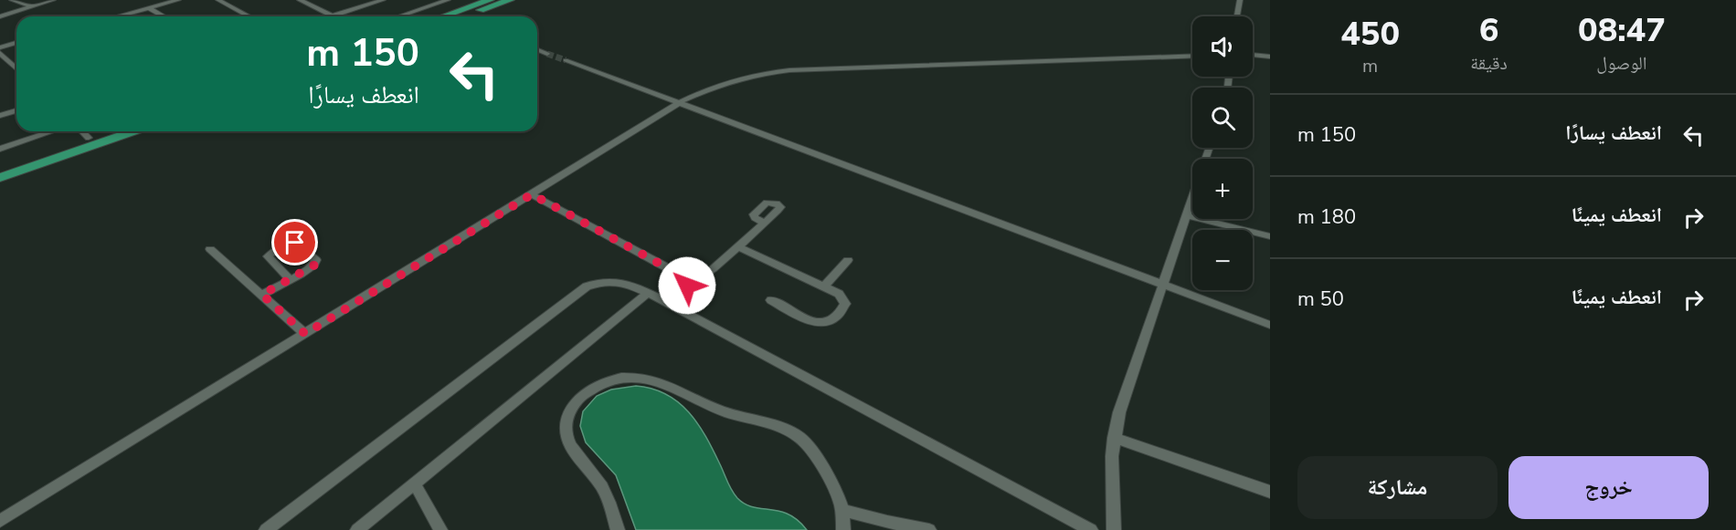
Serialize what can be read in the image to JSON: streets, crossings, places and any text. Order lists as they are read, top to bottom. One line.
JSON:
{"page":{"eta":["08:47","الوصول","6","دقيقة","450","m"],"map_buttons":["+","−"],"turn":["150 m","انعطف يسارًا"],"list":[{"name":"انعطف يسارًا","value":"150 m"},{"name":"انعطف يمينًا","value":"180 m"},{"name":"انعطف يمينًا","value":"50 m"}],"buttons":["خروج","مشاركة"]}}
